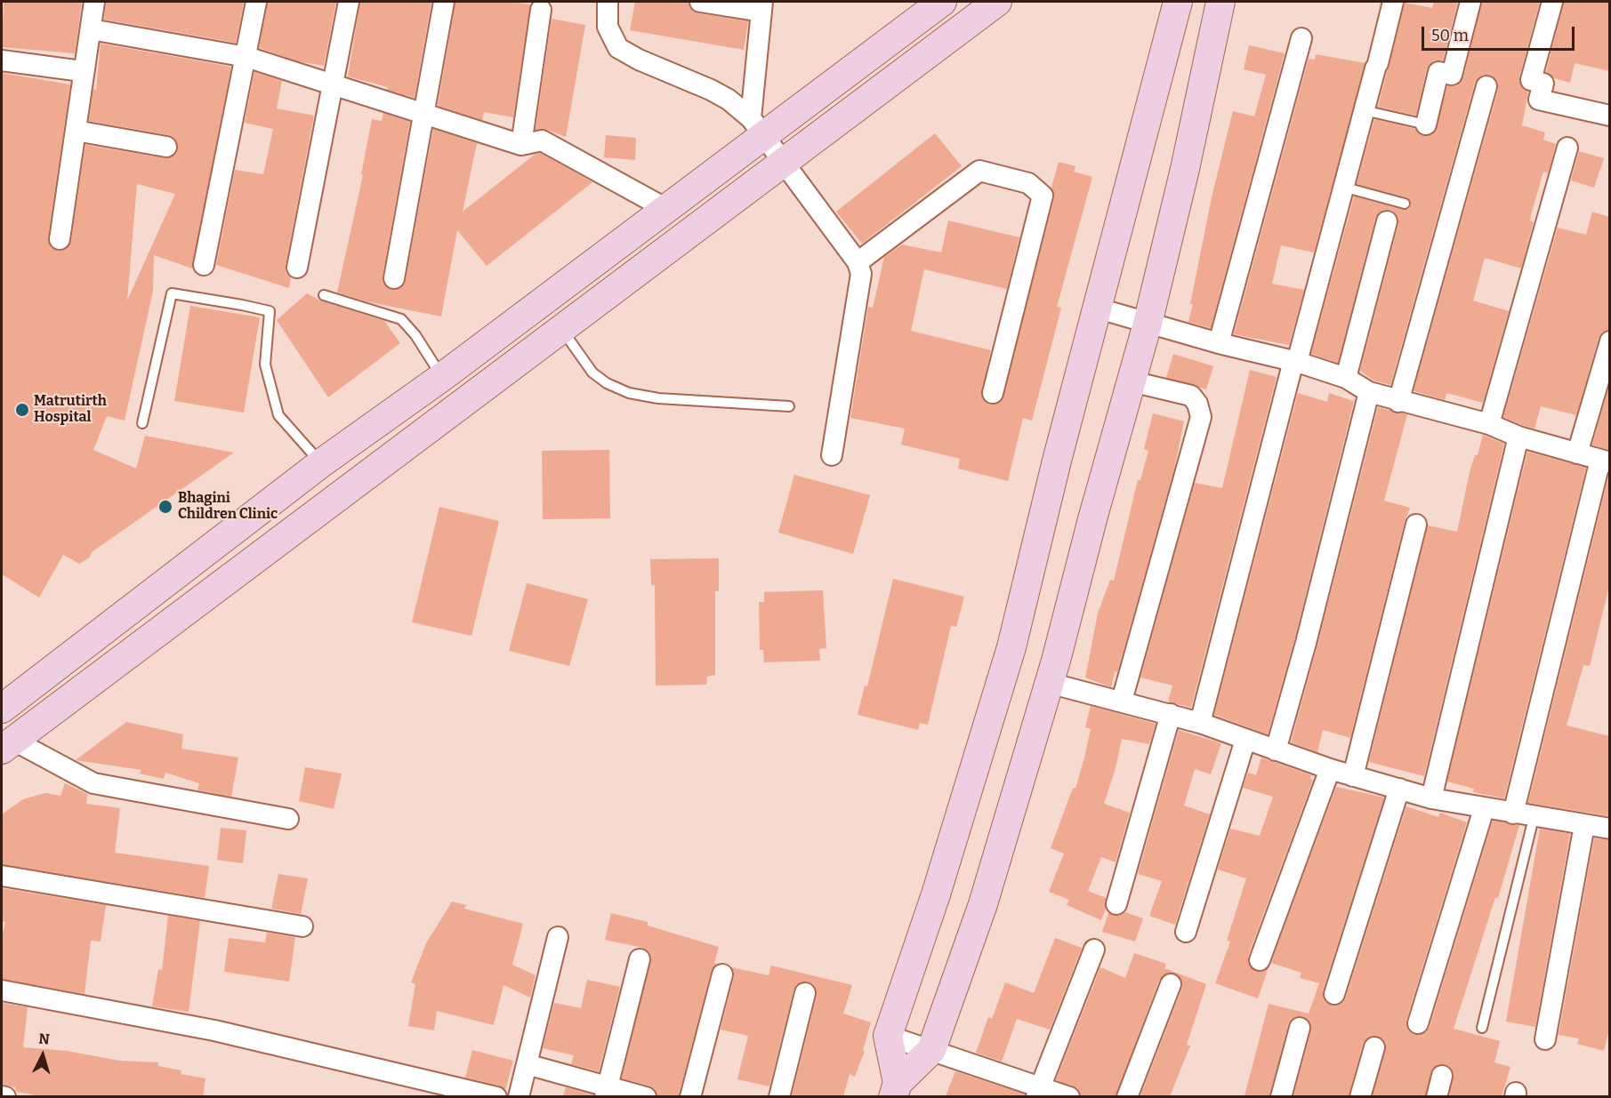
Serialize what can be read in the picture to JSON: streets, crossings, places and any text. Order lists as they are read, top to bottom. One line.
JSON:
{"places":["Matrutirth Hospital","Bhagini Children Clinic"],"scale_bar":"50 m","north":"top"}
